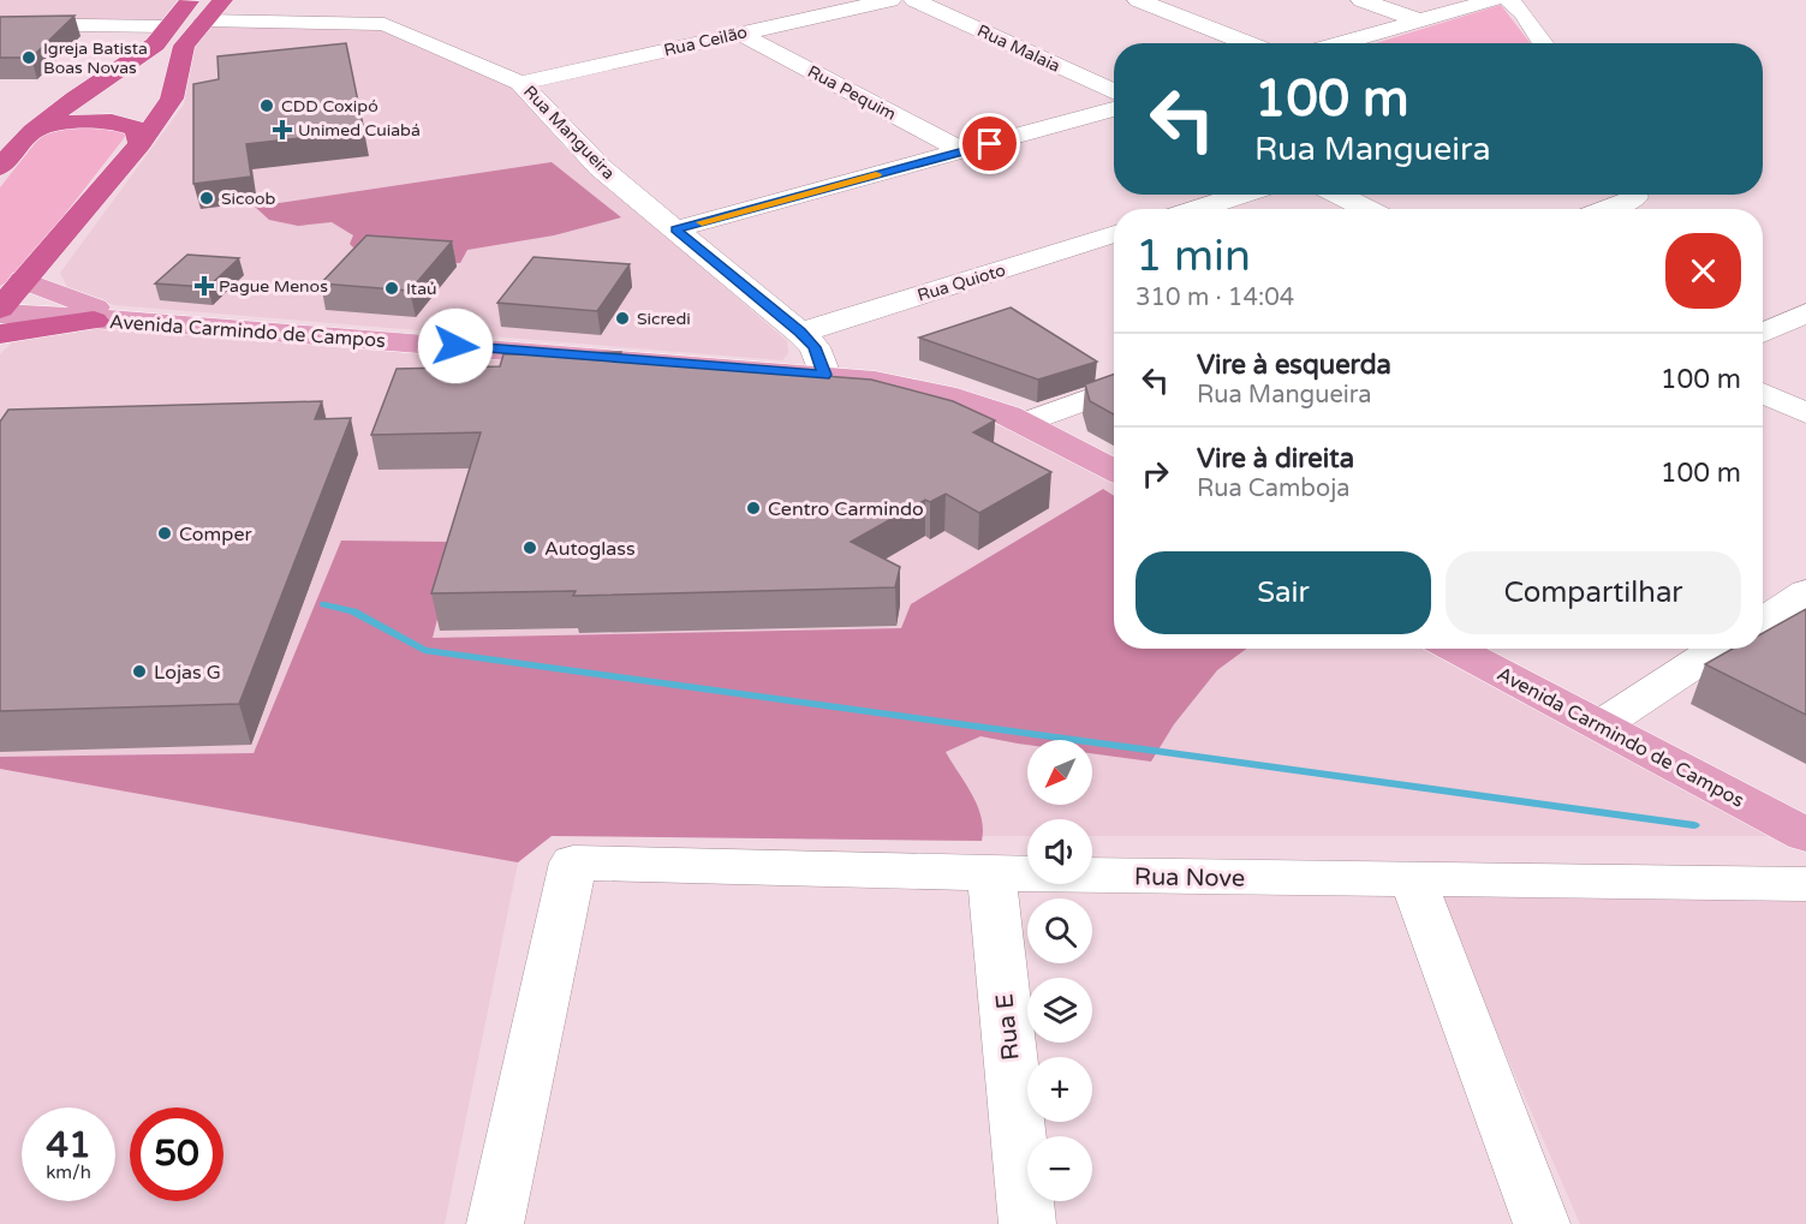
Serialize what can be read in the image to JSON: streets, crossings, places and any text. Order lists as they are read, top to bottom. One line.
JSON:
{"streets":{"main road":["Avenida Carmindo de Campos"],"street":["Rua Ceilão","Rua Malaia","Rua Pequim","Rua Mangueira","Rua Quioto","Rua Nove","Rua E"]},"crossings":[["Rua Ceilão","Rua Pequim"],["Rua Ceilão","Rua Mangueira"],["Rua Mangueira","Rua Quioto"],["Rua Mangueira","Avenida Carmindo de Campos"],["Rua Nove","Rua E"]],"places":{"other":["Igreja Batista Boas Novas","CDD Coxipó","Sicoob","Itaú","Sicredi","Centro Carmindo","Comper","Autoglass","Lojas G"],"health":["Unimed Cuiabá","Pague Menos"]},"north":"bottom left","page":{"turn":["100 m","Rua Mangueira"],"heading":["1 min","310 m · 14:04"],"list":[{"name":"Vire à esquerda","note":"Rua Mangueira","value":"100 m"},{"name":"Vire à direita","note":"Rua Camboja","value":"100 m"}],"buttons":["Sair","Compartilhar"],"map_buttons":["+","−"],"speed":"41 km/h","limit":"50"}}
